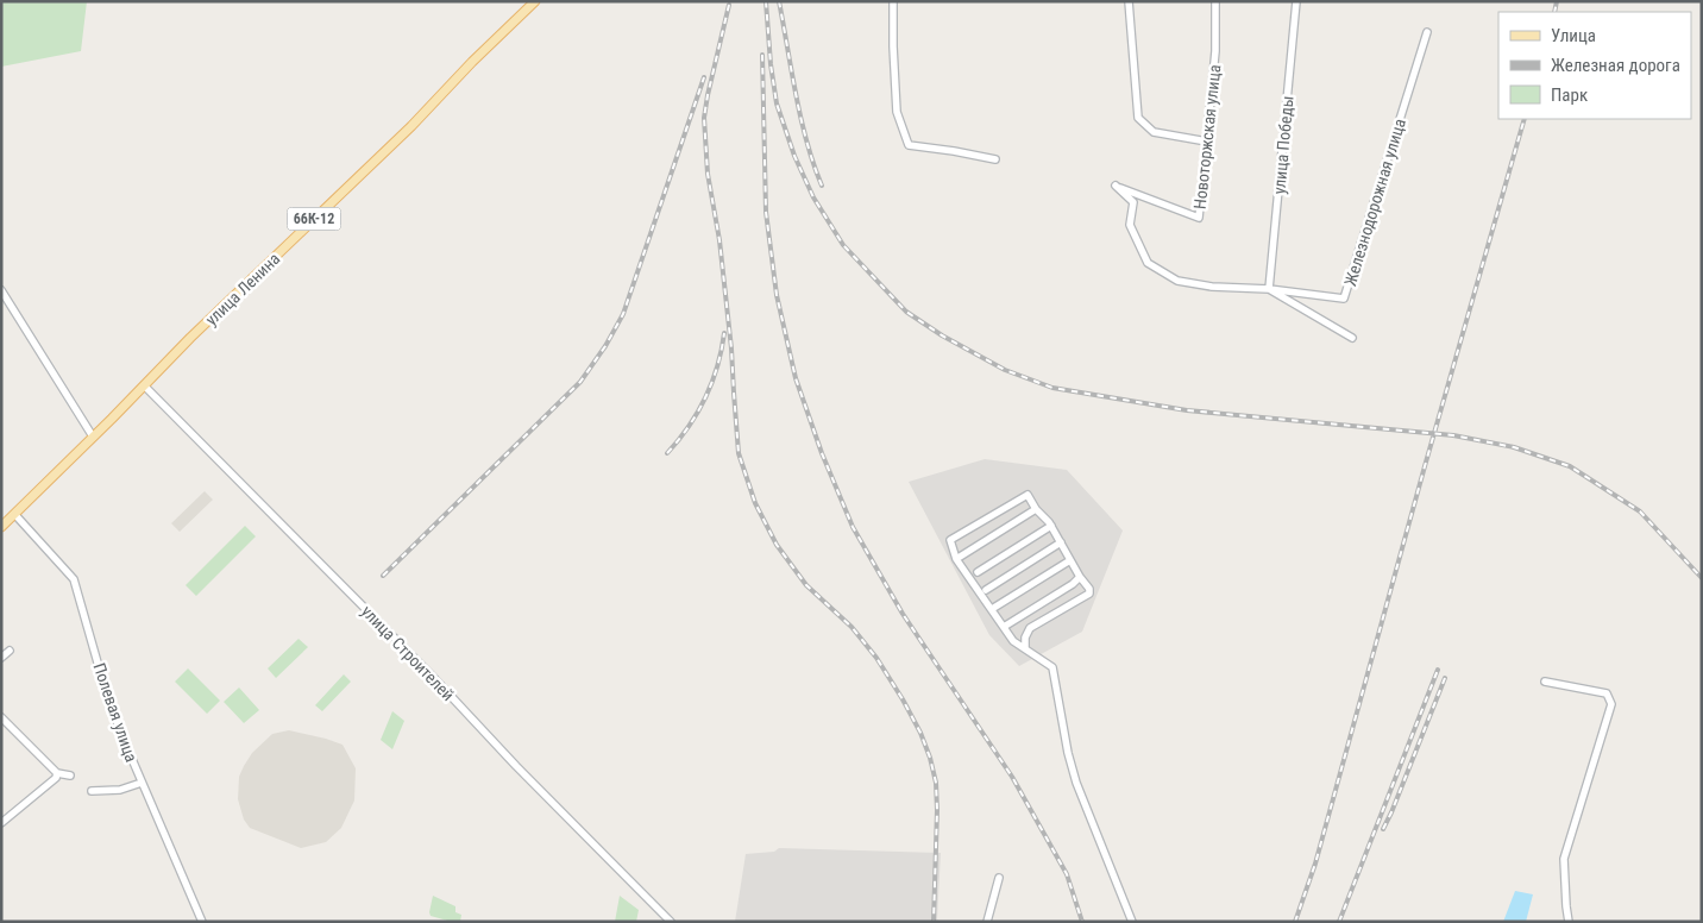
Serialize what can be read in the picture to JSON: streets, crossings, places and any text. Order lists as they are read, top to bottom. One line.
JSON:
{"streets":{"main road":["66К-12","улица Ленина"],"street":["Новоторжская улица","улица Победы","Железнодорожная улица","улица Строителей","Полевая улица"]},"crossings":[["Новоторжская улица","улица Победы"],["Новоторжская улица","Железнодорожная улица"],["улица Победы","Железнодорожная улица"],["улица Ленина","улица Строителей"],["улица Ленина","Полевая улица"]],"legend":["Улица","Железная дорога","Парк"]}
